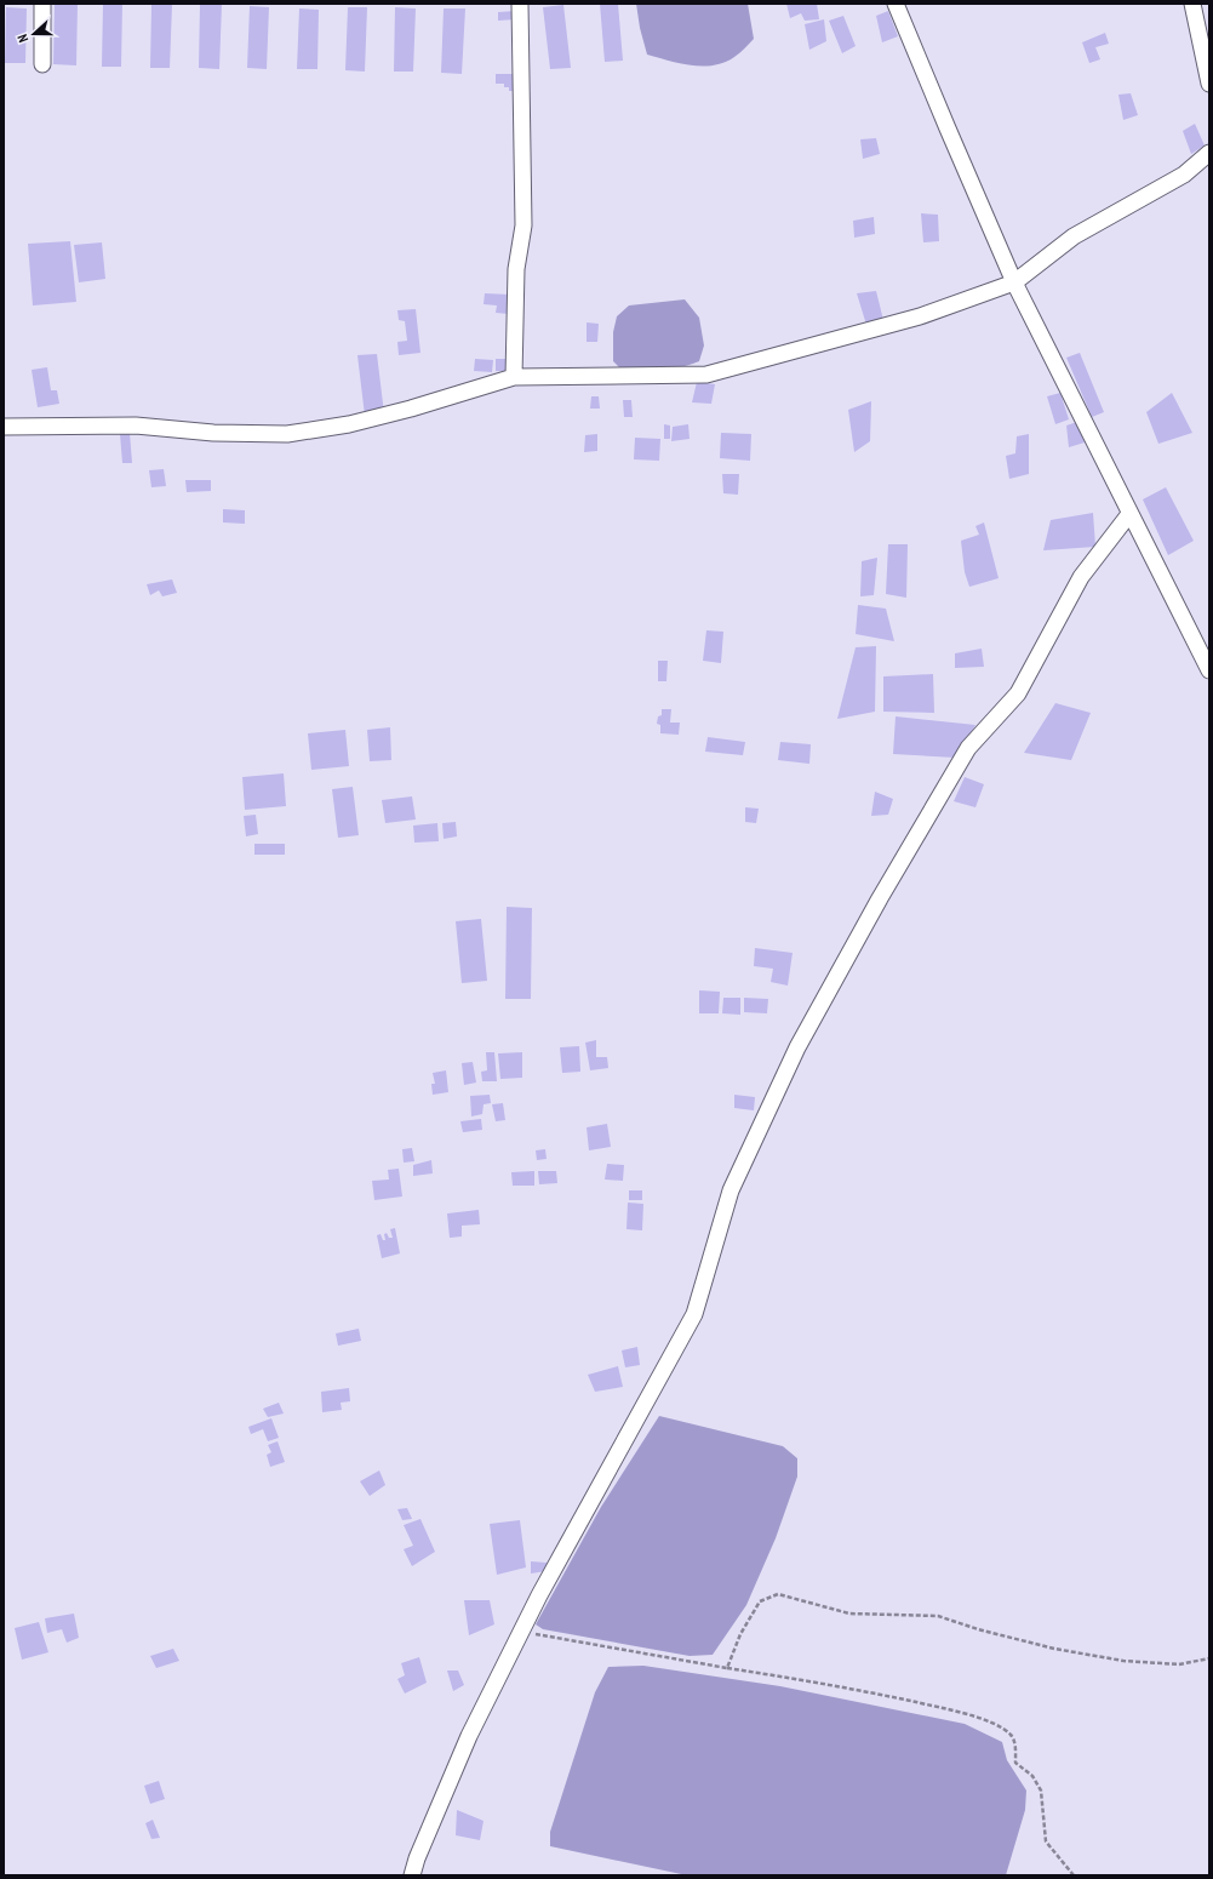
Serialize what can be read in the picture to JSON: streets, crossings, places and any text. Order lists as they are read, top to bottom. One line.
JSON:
{"north":"left"}
